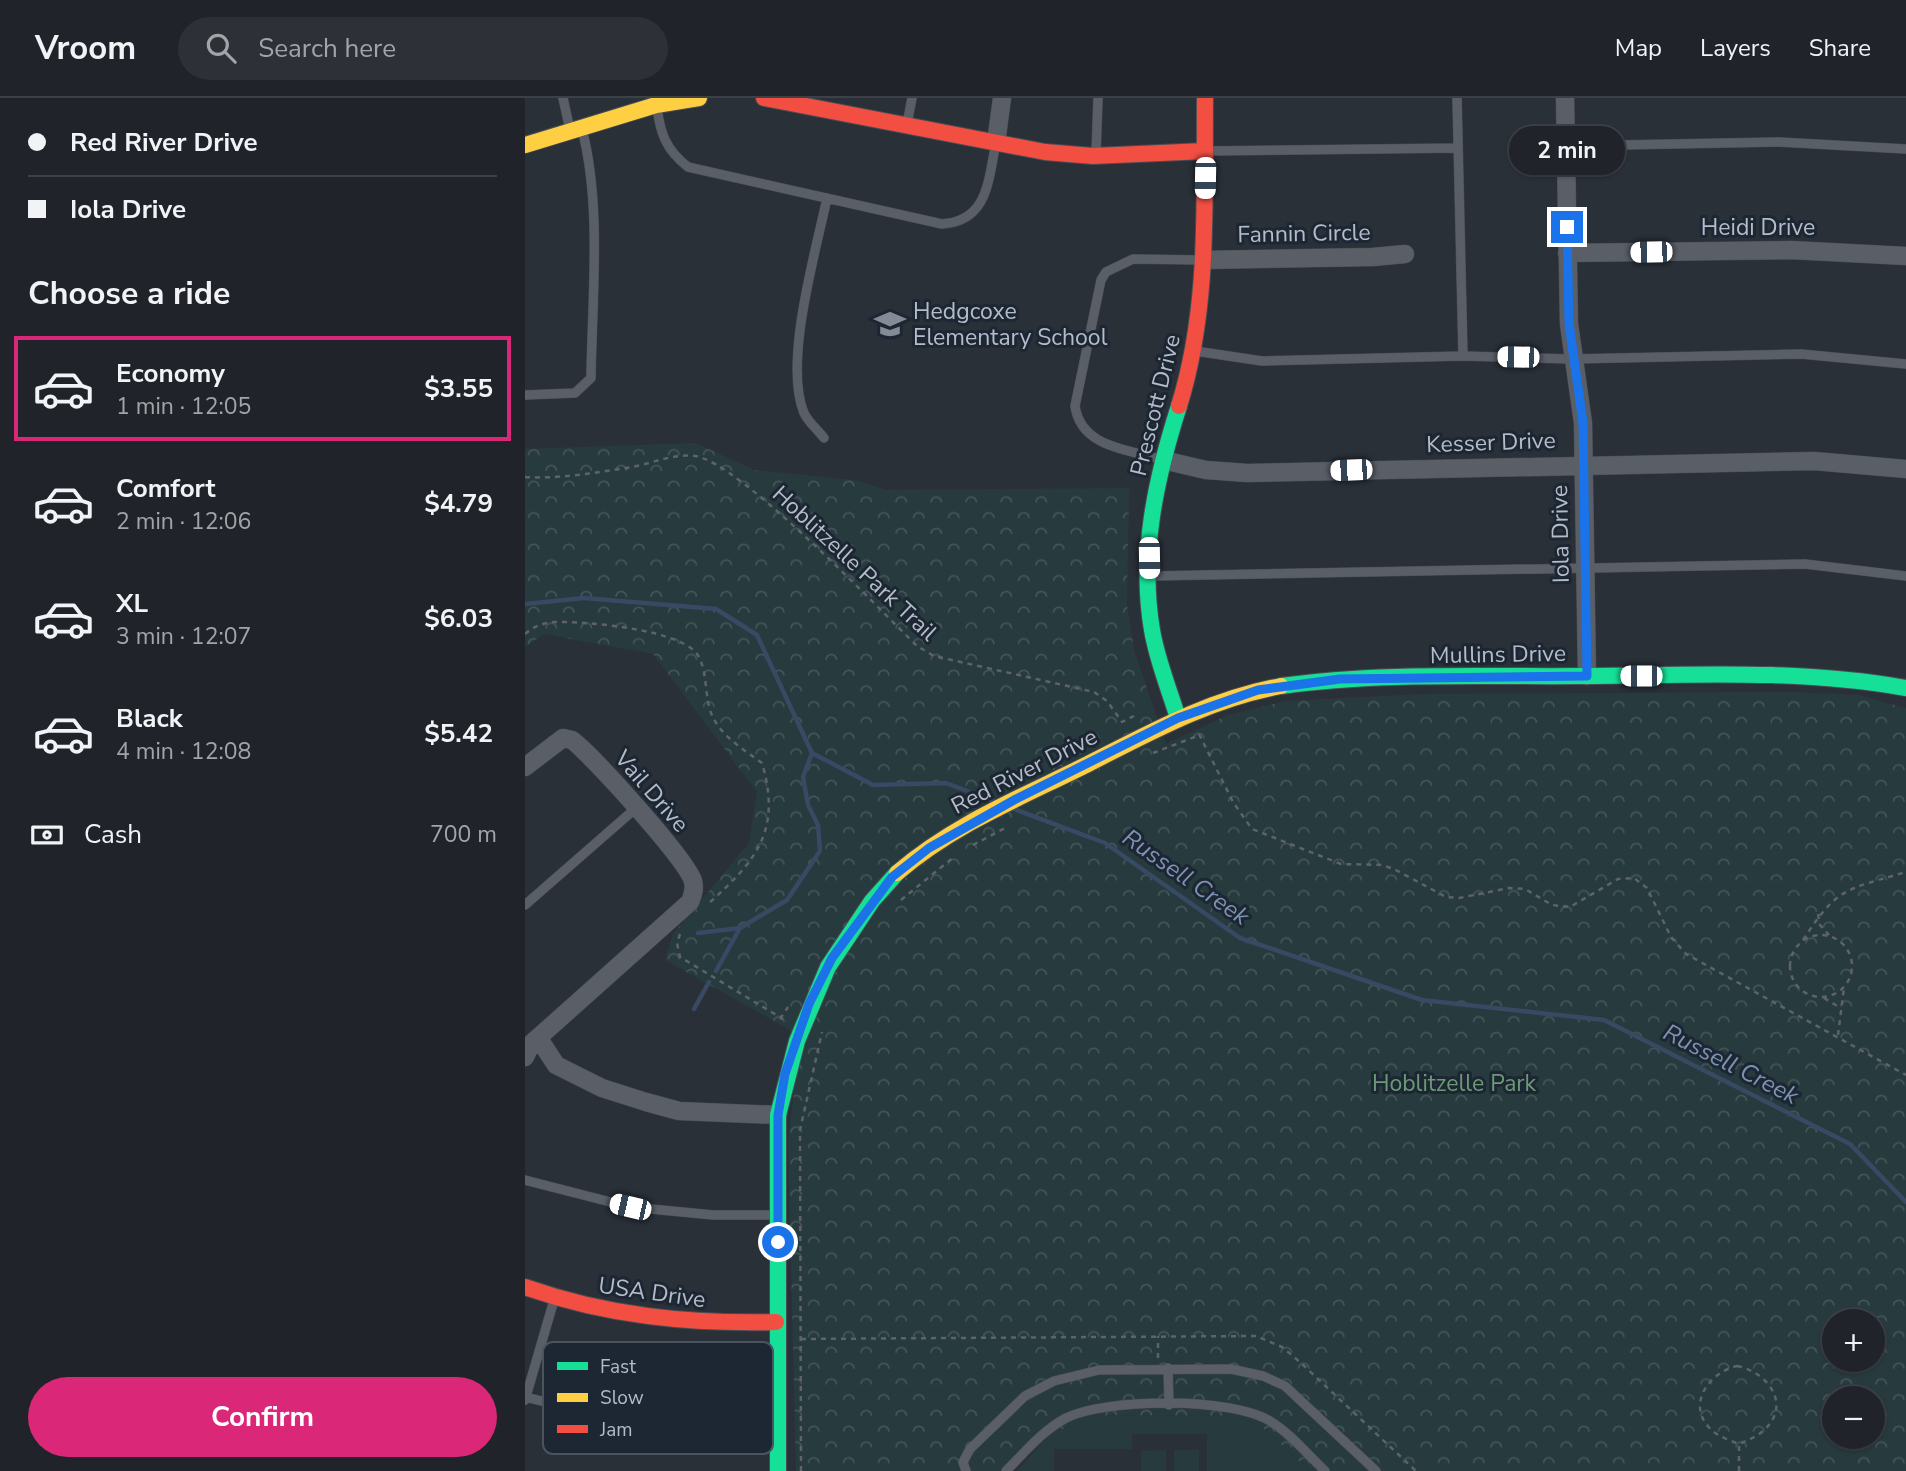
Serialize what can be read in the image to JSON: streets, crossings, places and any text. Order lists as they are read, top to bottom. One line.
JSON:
{"streets":{"street":["Heidi Drive","Fannin Circle","Prescott Drive","Kesser Drive","Iola Drive","Mullins Drive","Red River Drive","Vail Drive","USA Drive"],"path":["Hoblitzelle Park Trail"]},"crossings":[["Heidi Drive","Iola Drive"],["Fannin Circle","Prescott Drive"],["Prescott Drive","Kesser Drive"],["Prescott Drive","Mullins Drive"],["Prescott Drive","Red River Drive"],["Kesser Drive","Iola Drive"],["Iola Drive","Mullins Drive"],["Mullins Drive","Red River Drive"],["Red River Drive","USA Drive"]],"water":["Russell Creek"],"parks":["Hoblitzelle Park"],"places":{"school or university":["Hedgcoxe Elementary School"]},"legend":["Fast","Slow","Jam"],"page":{"header":"Vroom","search":"Search here","nav":["Map","Layers","Share"],"banner":["Red River Drive","Iola Drive"],"bubble":"2 min","heading":"Choose a ride","list":[{"name":"Economy","note":"1 min · 12:05","value":"$3.55"},{"name":"Comfort","note":"2 min · 12:06","value":"$4.79"},{"name":"XL","note":"3 min · 12:07","value":"$6.03"},{"name":"Black","note":"4 min · 12:08","value":"$5.42"}],"pay":["Cash","700 m"],"map_buttons":["+","−"],"buttons":"Confirm"}}
